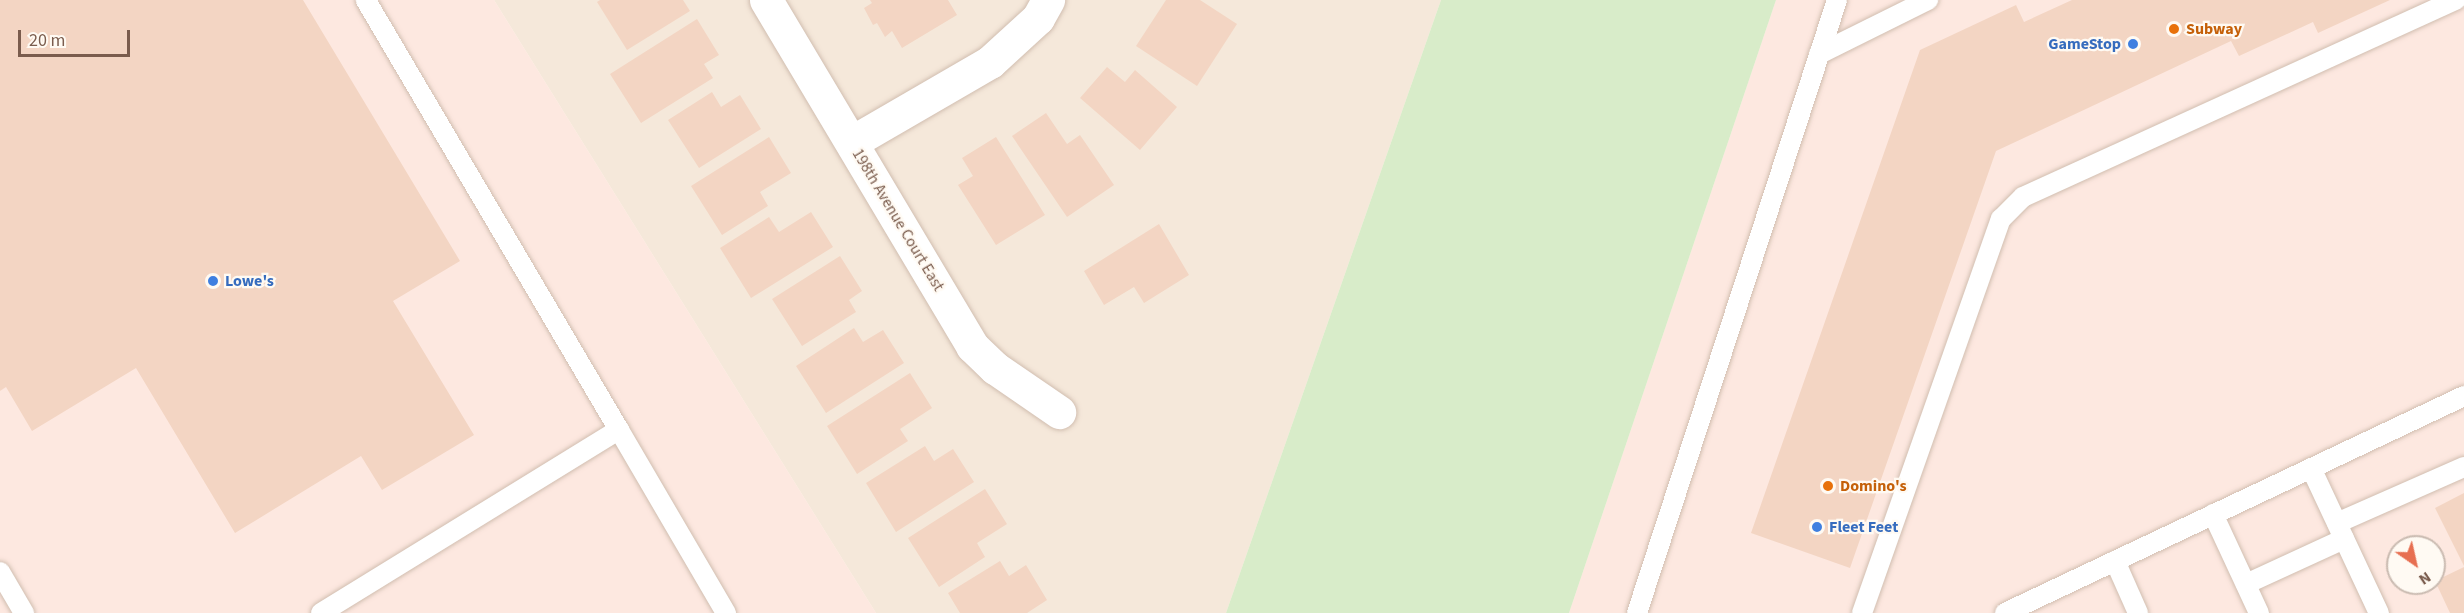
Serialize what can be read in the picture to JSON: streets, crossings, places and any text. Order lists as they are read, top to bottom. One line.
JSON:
{"streets":{"street":["198th Avenue Court East"]},"places":["Subway","GameStop","Lowe's","Domino's","Fleet Feet"],"scale_bar":"20 m","north":"bottom right"}
